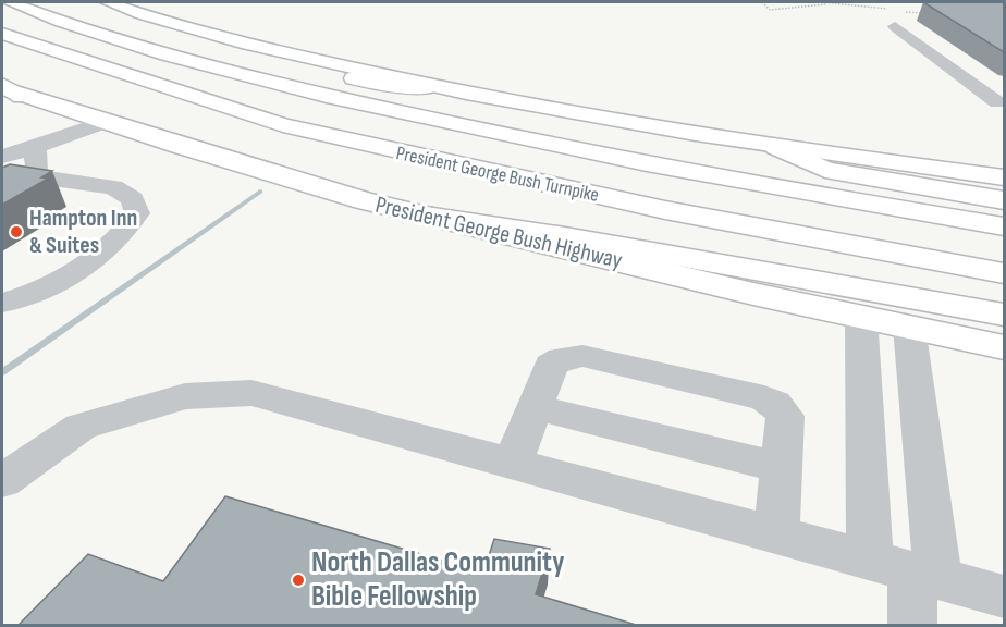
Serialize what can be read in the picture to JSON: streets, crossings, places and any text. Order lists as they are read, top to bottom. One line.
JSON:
{"streets":{"main road":["President George Bush Turnpike","President George Bush Highway"]},"places":["Hampton Inn & Suites","North Dallas Community Bible Fellowship"]}
